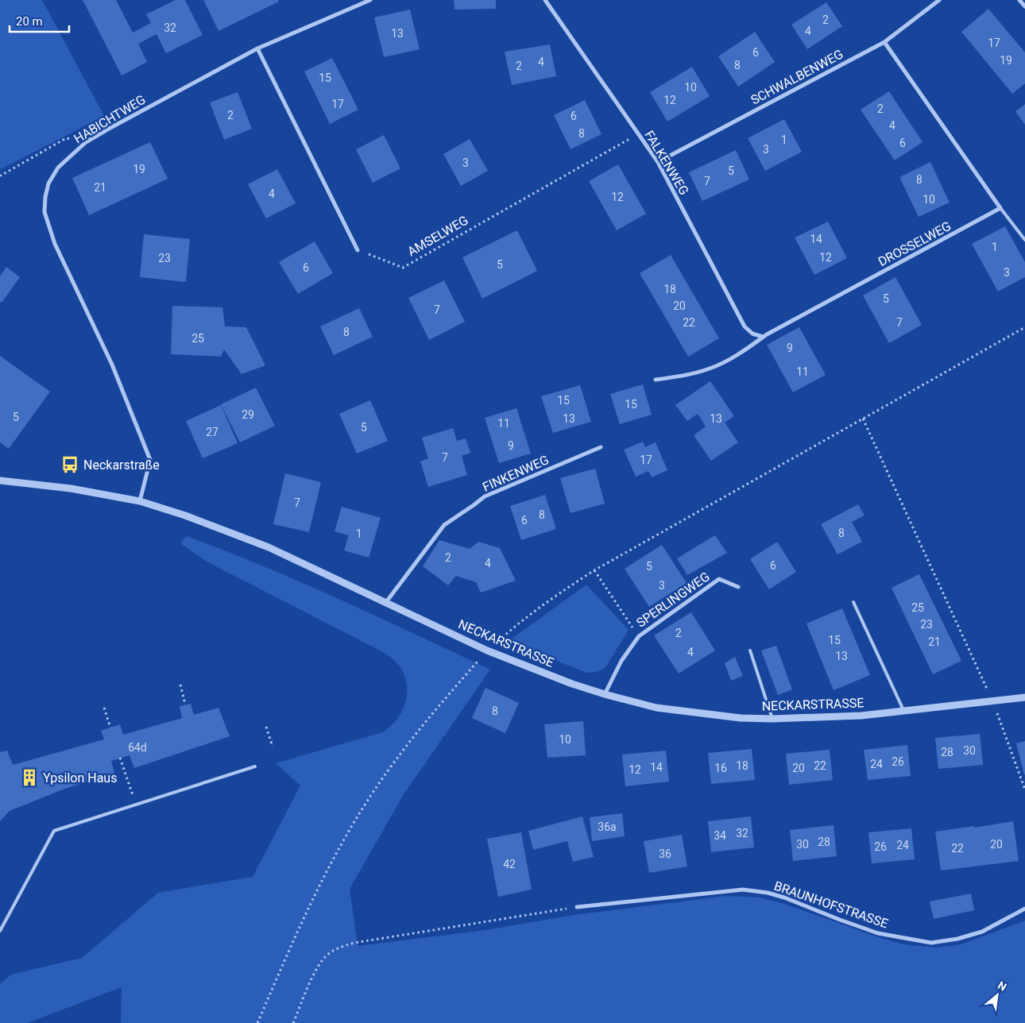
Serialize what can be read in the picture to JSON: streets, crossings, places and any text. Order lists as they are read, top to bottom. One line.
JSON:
{"streets":{"street":["SCHWALBENWEG","HABICHTWEG","FALKENWEG","DROSSELWEG","FINKENWEG","SPERLINGWEG","NECKARSTRASSE","BRAUNHOFSTRASSE"],"path":["AMSELWEG"]},"crossings":[["SCHWALBENWEG","FALKENWEG"],["HABICHTWEG","NECKARSTRASSE"],["FALKENWEG","AMSELWEG"],["FALKENWEG","DROSSELWEG"],["FINKENWEG","NECKARSTRASSE"],["SPERLINGWEG","NECKARSTRASSE"]],"places":{"bus stop":["Neckarstraße"],"building":["Ypsilon Haus"]},"house_numbers":["2","32","4","13","17","6","19","4","8","2","15","10","12","17","2","2","6","4","8","1","6","3","3","19","5","8","7","21","4","12","10","14","1","12","23","5","6","3","18","5","20","7","22","7","8","25","9","11","15","15","29","5","13","13","11","5","27","9","7","17","7","8","6","8","1","2","4","6","5","3","25","23","2","15","21","4","13","8","10","64d","30","28","26","24","18","22","14","16","20","12","36a","32","34","28","30","20","24","26","22","36","42"],"scale_bar":"20 m","north":"top right"}
